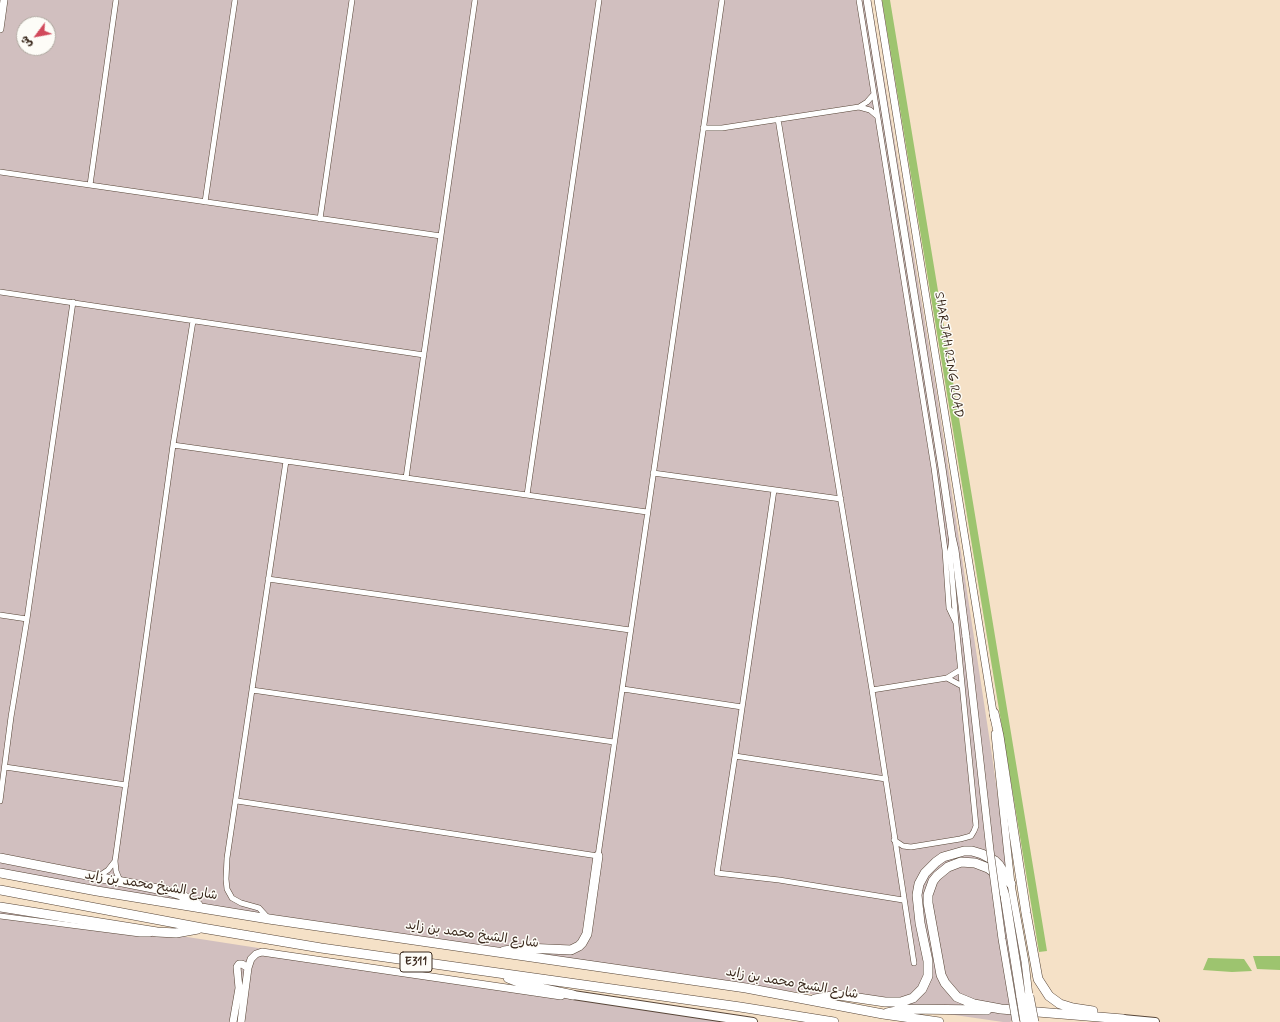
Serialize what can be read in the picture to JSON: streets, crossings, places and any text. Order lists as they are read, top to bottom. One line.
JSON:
{"streets":{"highway":["شارع الشيخ محمد بن زايد","E311"],"street":["SHARJAH RING ROAD"]},"north":"bottom left"}
